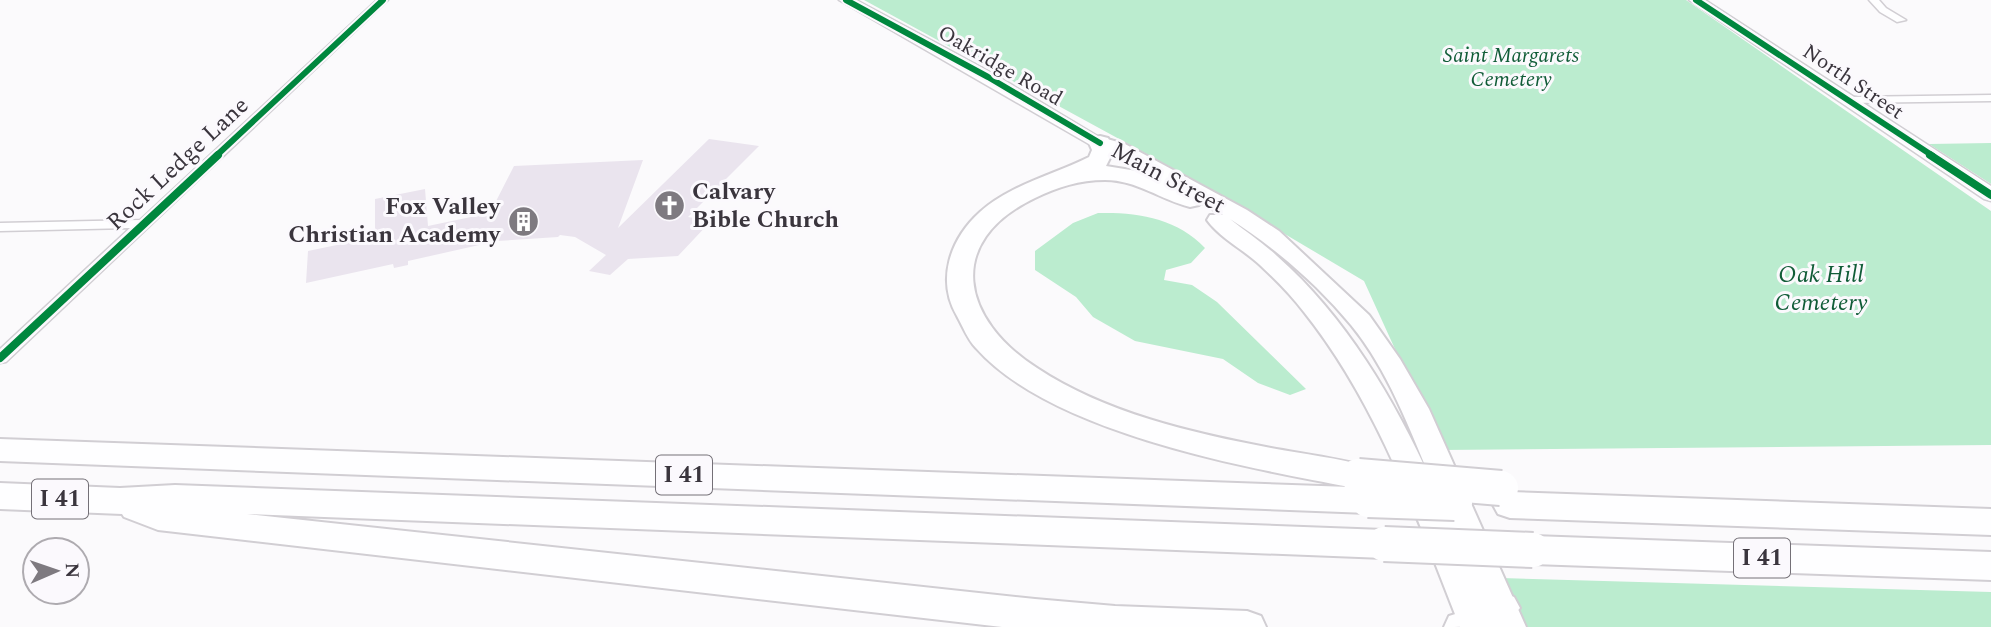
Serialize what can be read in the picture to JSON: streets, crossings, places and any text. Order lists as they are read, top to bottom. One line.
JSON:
{"streets":{"highway":["I 41"],"main road":["Main Street"],"street":["Oakridge Road","North Street","Rock Ledge Lane"]},"crossings":[["Oakridge Road","Main Street"]],"parks":["Saint Margarets Cemetery","Oak Hill Cemetery"],"places":{"church":["Calvary Bible Church"],"building":["Fox Valley Christian Academy"]},"north":"right"}
